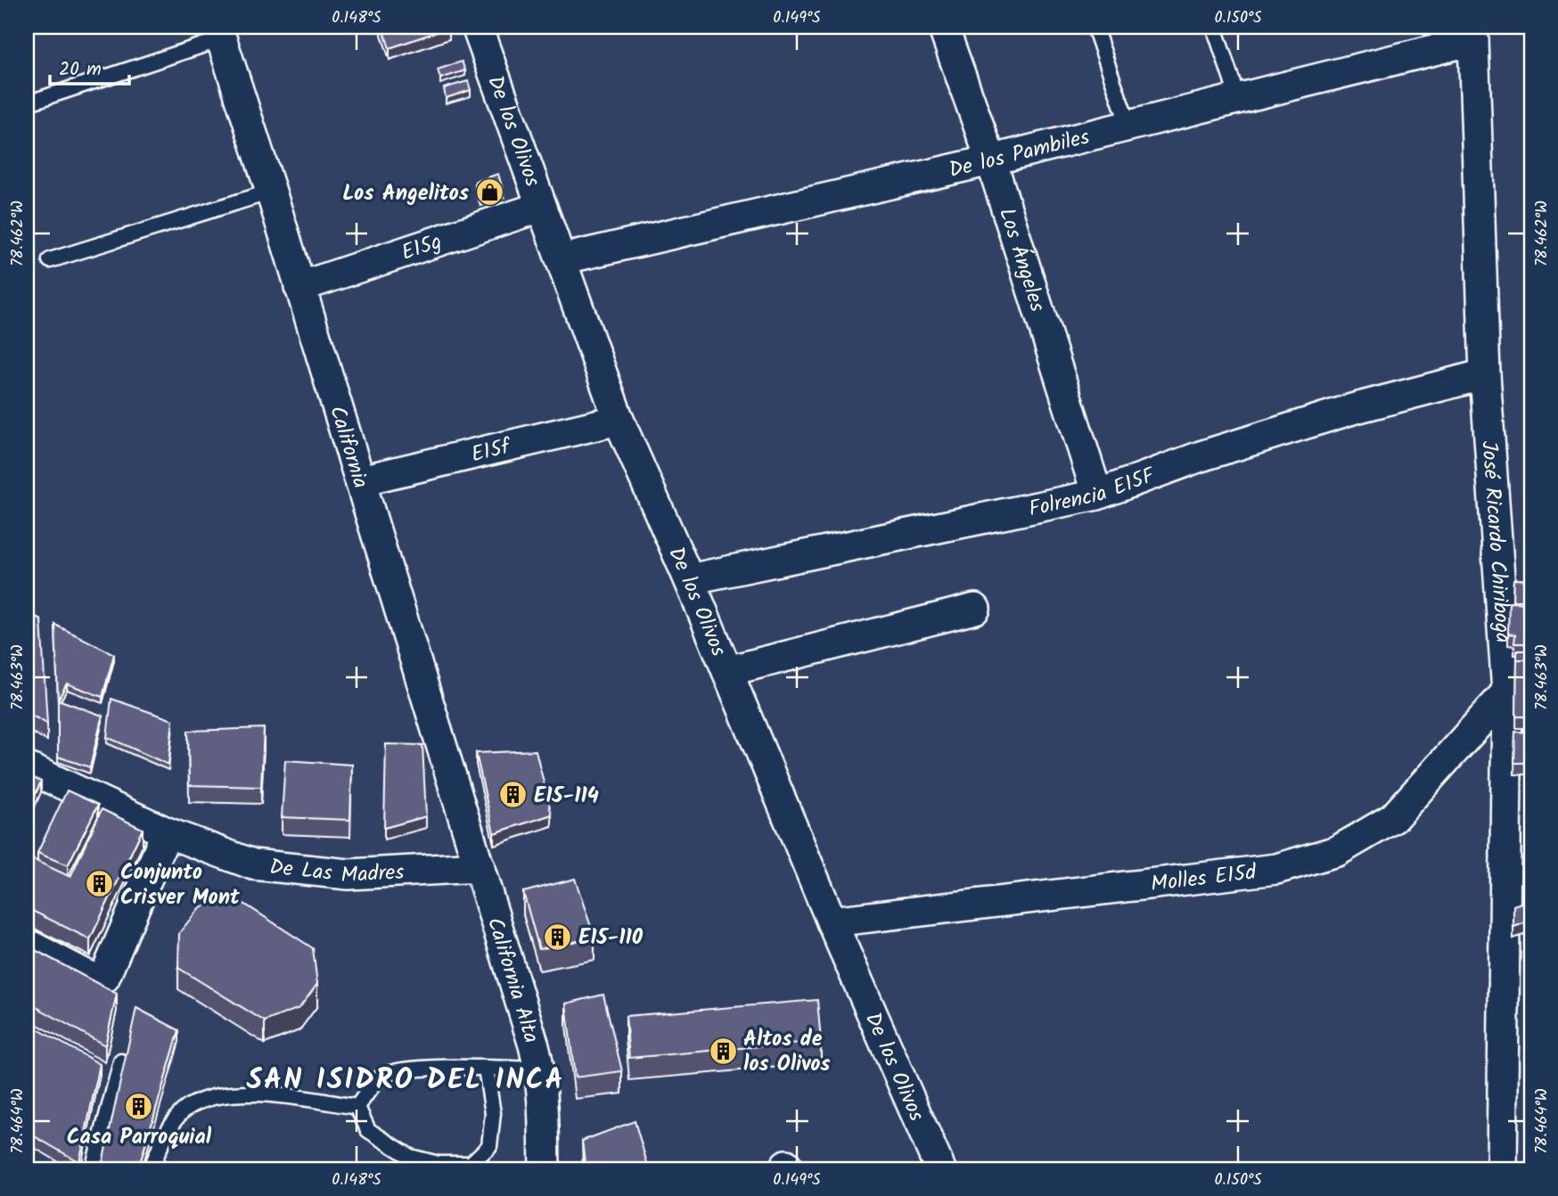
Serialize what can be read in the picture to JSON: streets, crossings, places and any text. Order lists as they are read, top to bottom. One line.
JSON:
{"streets":{"street":["De los Olivos","De los Pambiles","E15g","Los Ángeles","California","E15f","Folrencia E15F","José Ricardo Chiriboga","De Las Madres","Molles E15d","California Alta"]},"crossings":[["De los Olivos","De los Pambiles"],["De los Olivos","E15g"],["De los Olivos","E15f"],["De los Olivos","Folrencia E15F"],["De los Olivos","Molles E15d"],["De los Pambiles","Los Ángeles"],["De los Pambiles","José Ricardo Chiriboga"],["E15g","California"],["Los Ángeles","Folrencia E15F"],["California","E15f"],["California","De Las Madres"],["California","California Alta"],["Folrencia E15F","José Ricardo Chiriboga"],["José Ricardo Chiriboga","Molles E15d"],["De Las Madres","California Alta"]],"districts":["SAN ISIDRO DEL INCA"],"places":{"shop":["Los Angelitos"],"building":["E15-114","Conjunto Crisver Mont","E15-110","Altos de los Olivos","Casa Parroquial"]},"scale_bar":"20 m","coordinates":["0.148°S","0.149°S","0.150°S","78.462°W","78.463°W","78.464°W"]}
